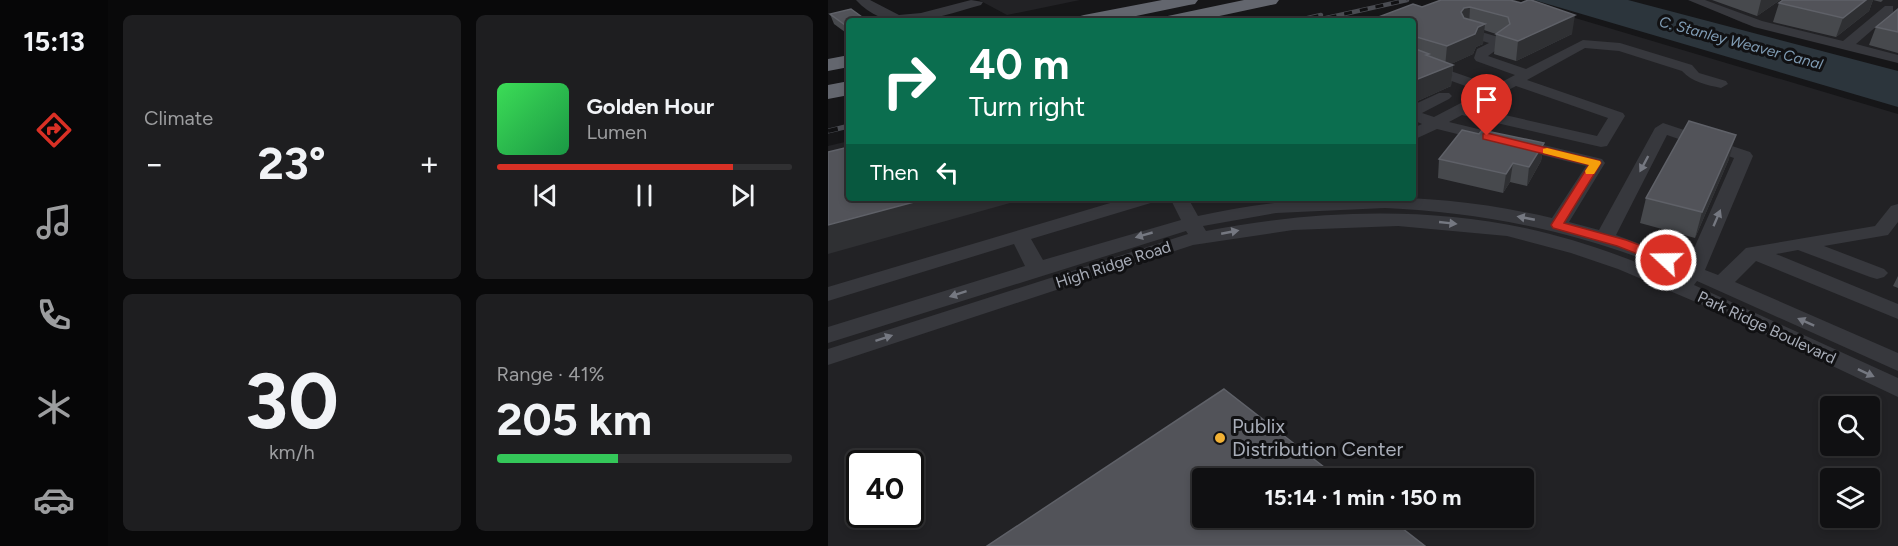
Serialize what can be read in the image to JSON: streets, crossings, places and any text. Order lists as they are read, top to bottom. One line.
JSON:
{"streets":{"street":["High Ridge Road","Park Ridge Boulevard"]},"crossings":[["High Ridge Road","Park Ridge Boulevard"]],"water":["C. Stanley Weaver Canal"],"places":["Publix Distribution Center"],"page":{"tabs":"15:13","tile":["Climate",["30","km/h"],["Range · 41%","205 km"]],"turn":["40 m","Turn right"],"song":["Golden Hour","Lumen"],"heat":["−","23°","+"],"then":"Then","limit":"40","trip":"15:14 · 1 min · 150 m"}}
